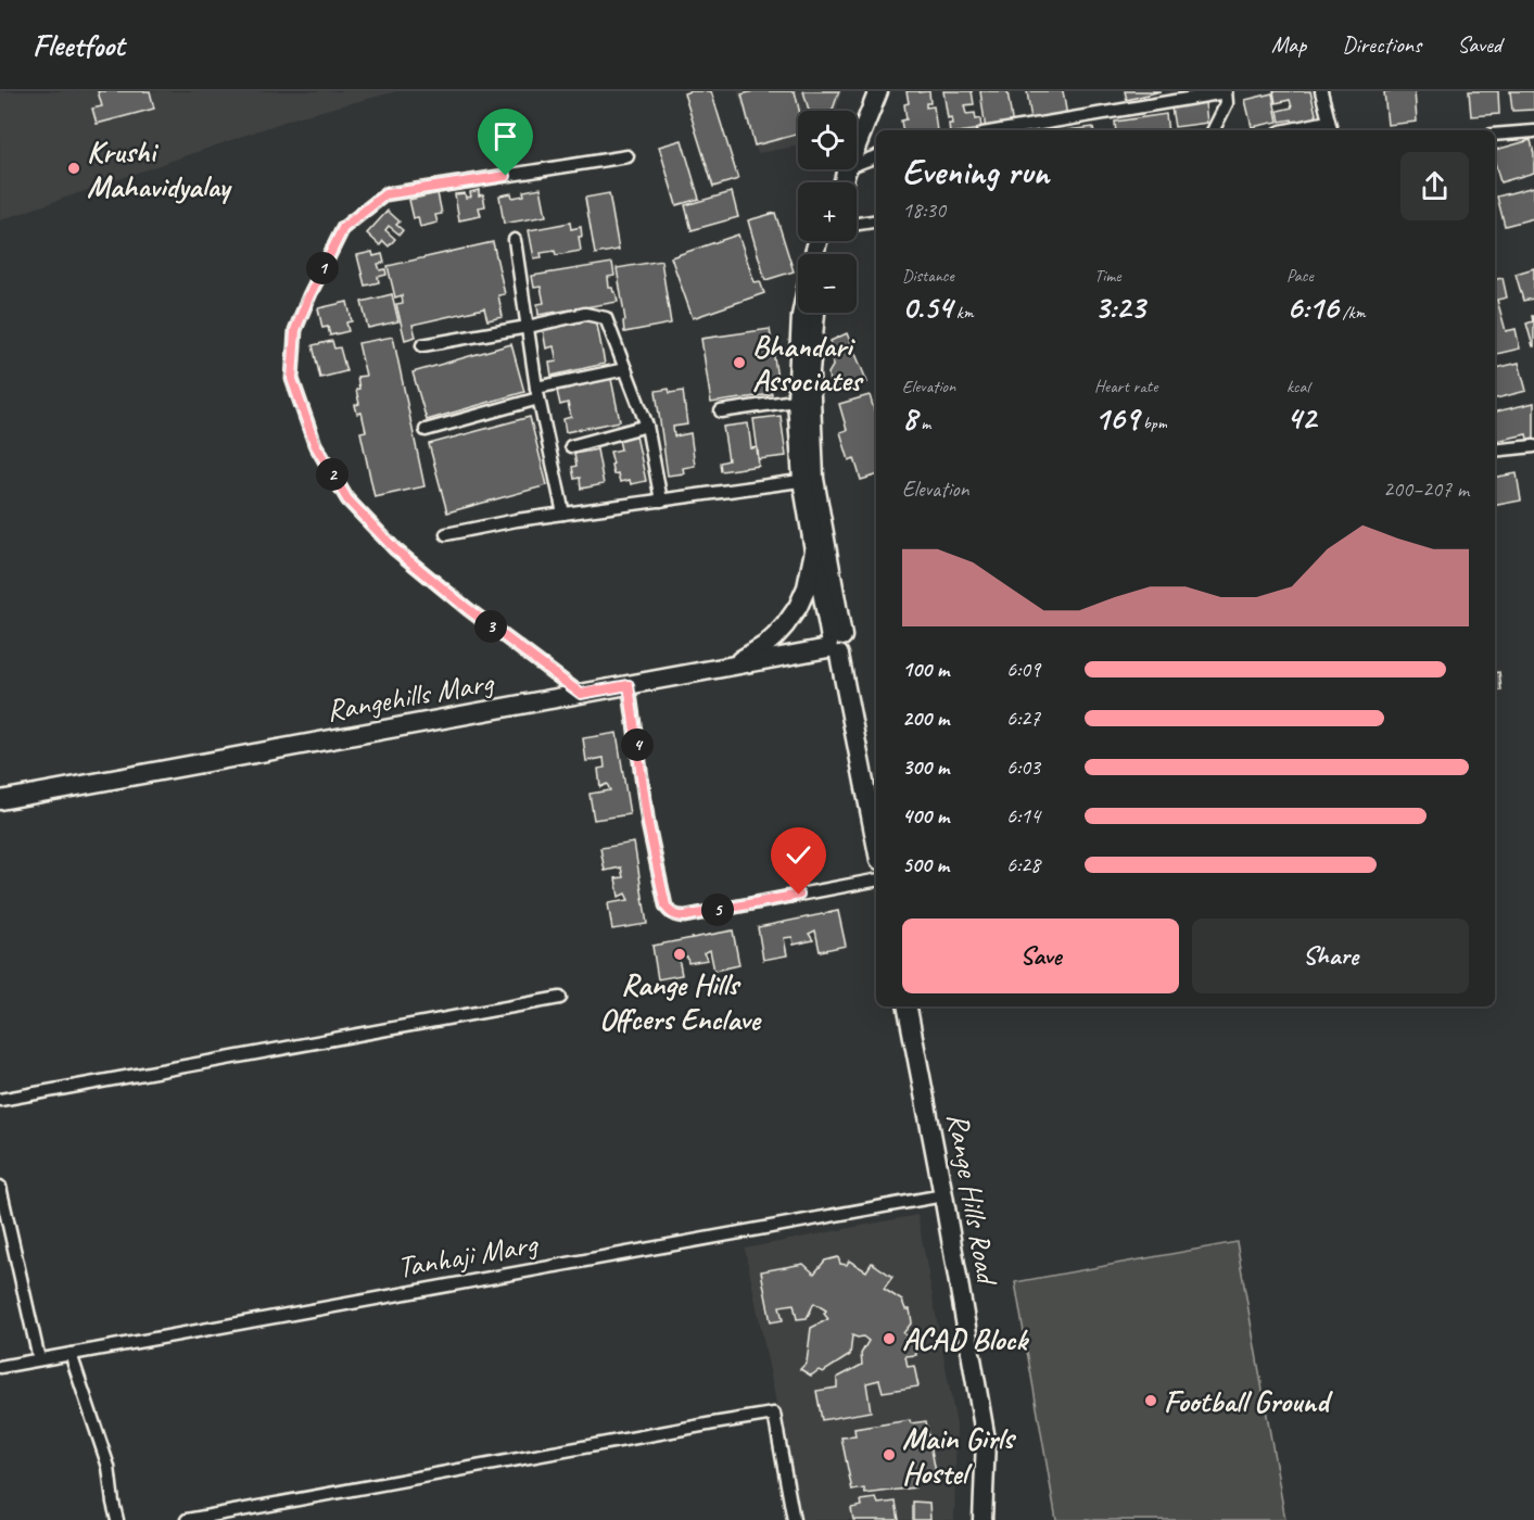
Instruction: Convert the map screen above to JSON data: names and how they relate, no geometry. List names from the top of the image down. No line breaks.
{"streets":{"main road":["Rangehills Marg","Range Hills Road"],"street":["Tanhaji Marg"]},"crossings":[["Range Hills Road","Tanhaji Marg"]],"places":["Krushi Mahavidyalay","Bhandari Associates","Range Hills Offcers Enclave","ACAD Block","Football Ground","Main Girls Hostel"],"page":{"header":"Fleetfoot","nav":["Map","Directions","Saved"],"map_buttons":["+","−"],"heading":["Evening run","18:30"],"stats":[["Distance","0.54 km"],["Time","3:23"],["Pace","6:16 /km"],["Elevation","8 m"],["Heart rate","169 bpm"],["kcal","42"]],"pins":["1","2","3","4","5"],"chart":["Elevation","200–207 m"],"list":[{"name":"100 m","note":"6:09"},{"name":"200 m","note":"6:27"},{"name":"300 m","note":"6:03"},{"name":"400 m","note":"6:14"},{"name":"500 m","note":"6:28"}],"buttons":["Save","Share"]}}
